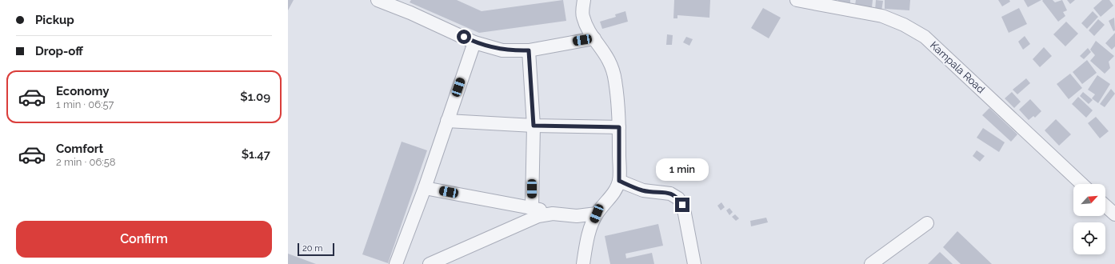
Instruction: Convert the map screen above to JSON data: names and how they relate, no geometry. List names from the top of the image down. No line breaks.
{"streets":{"street":["Kampala Road"]},"scale_bar":"20 m","north":"top right","page":{"banner":["Pickup","Drop-off"],"list":[{"name":"Economy","note":"1 min · 06:57","value":"$1.09"},{"name":"Comfort","note":"2 min · 06:58","value":"$1.47"}],"bubble":"1 min","buttons":"Confirm","scale":"20 m"}}
